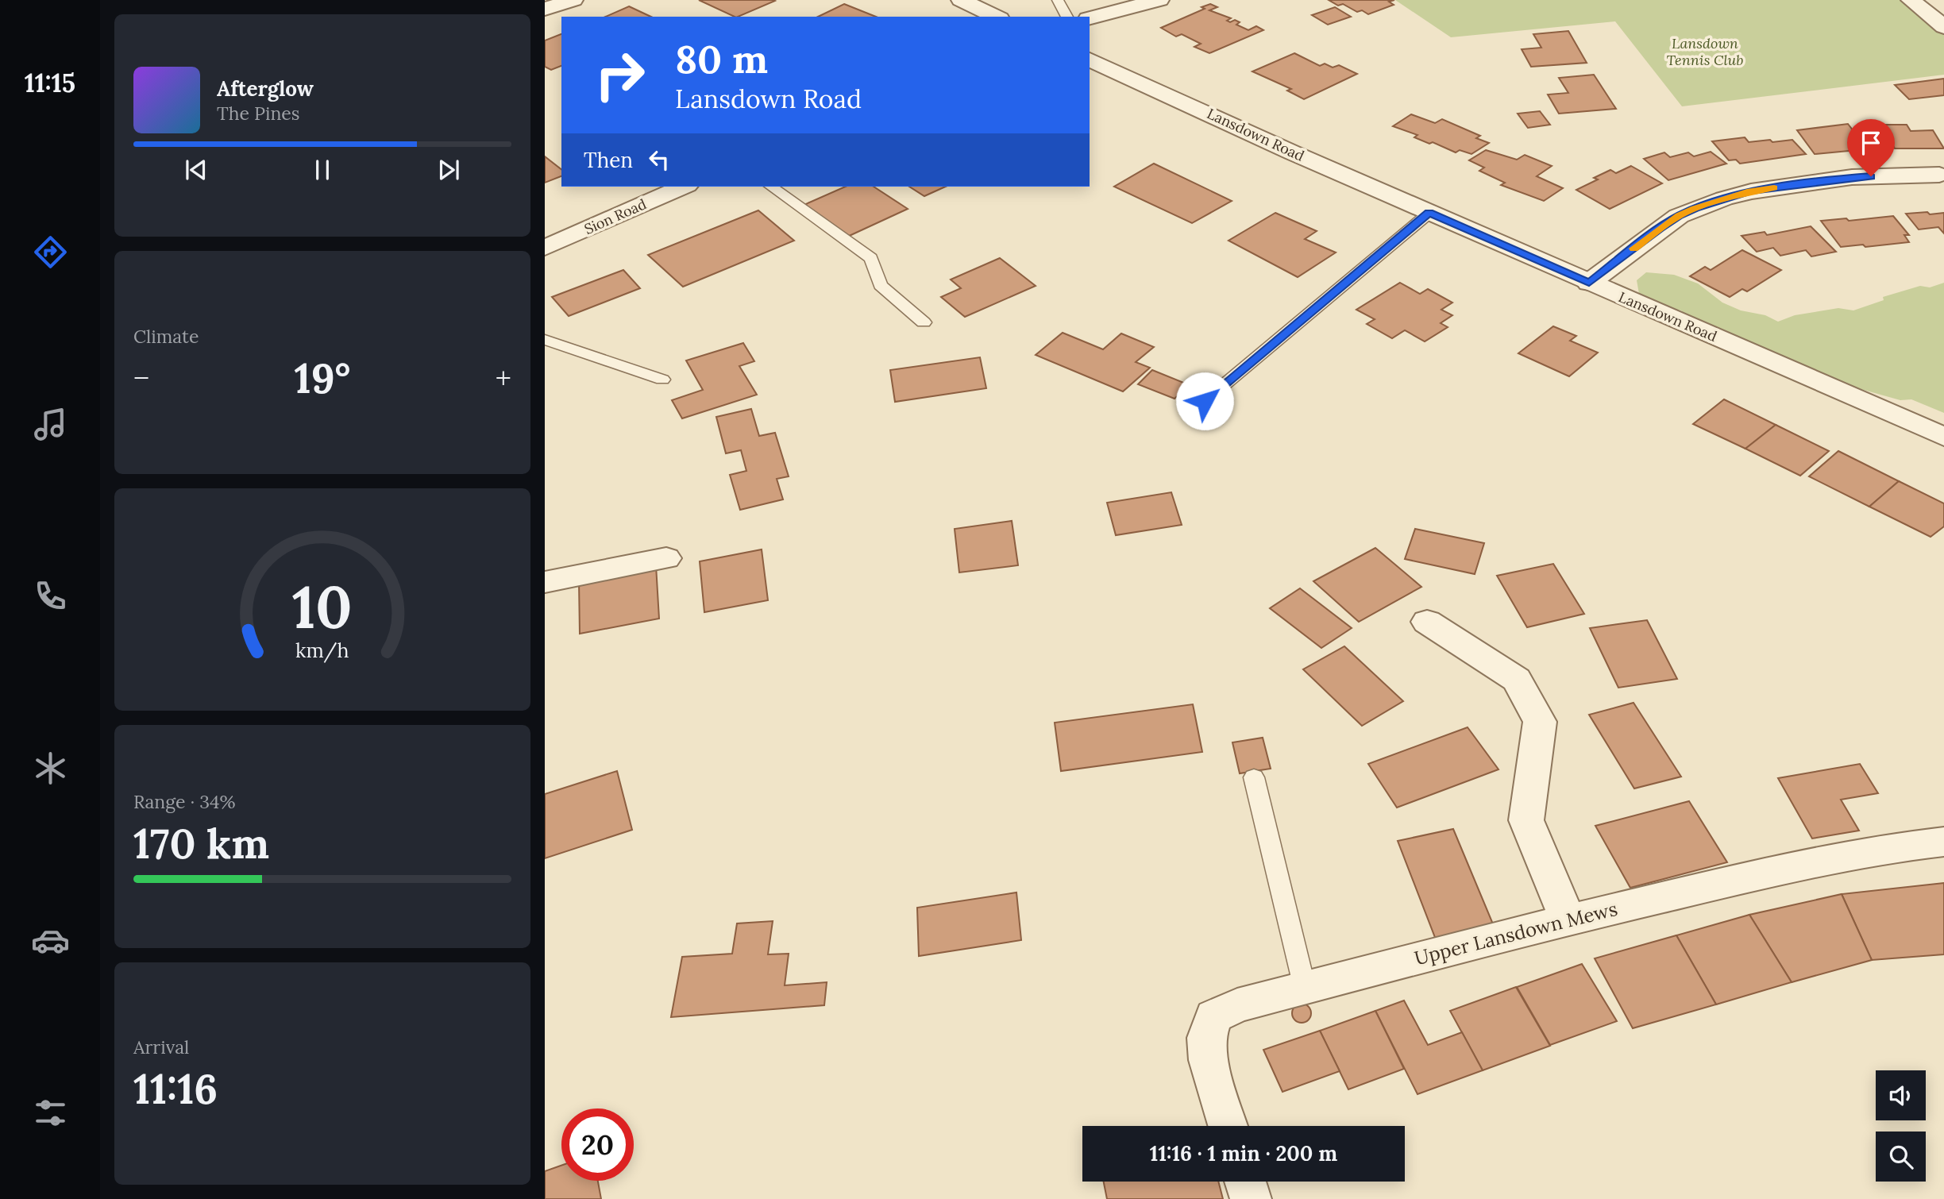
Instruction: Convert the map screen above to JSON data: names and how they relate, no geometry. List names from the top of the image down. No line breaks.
{"streets":{"street":["Lansdown Road","Sion Road","Upper Lansdown Mews"]},"parks":["Lansdown Tennis Club"],"page":{"tabs":"11:15","turn":["80 m","Lansdown Road"],"song":["Afterglow","The Pines"],"then":"Then","tile":["Climate",["Range · 34%","170 km"],["Arrival","11:16"]],"heat":["−","19°","+"],"limit":"20","trip":"11:16 · 1 min · 200 m","gauge":["10","km/h"]}}
